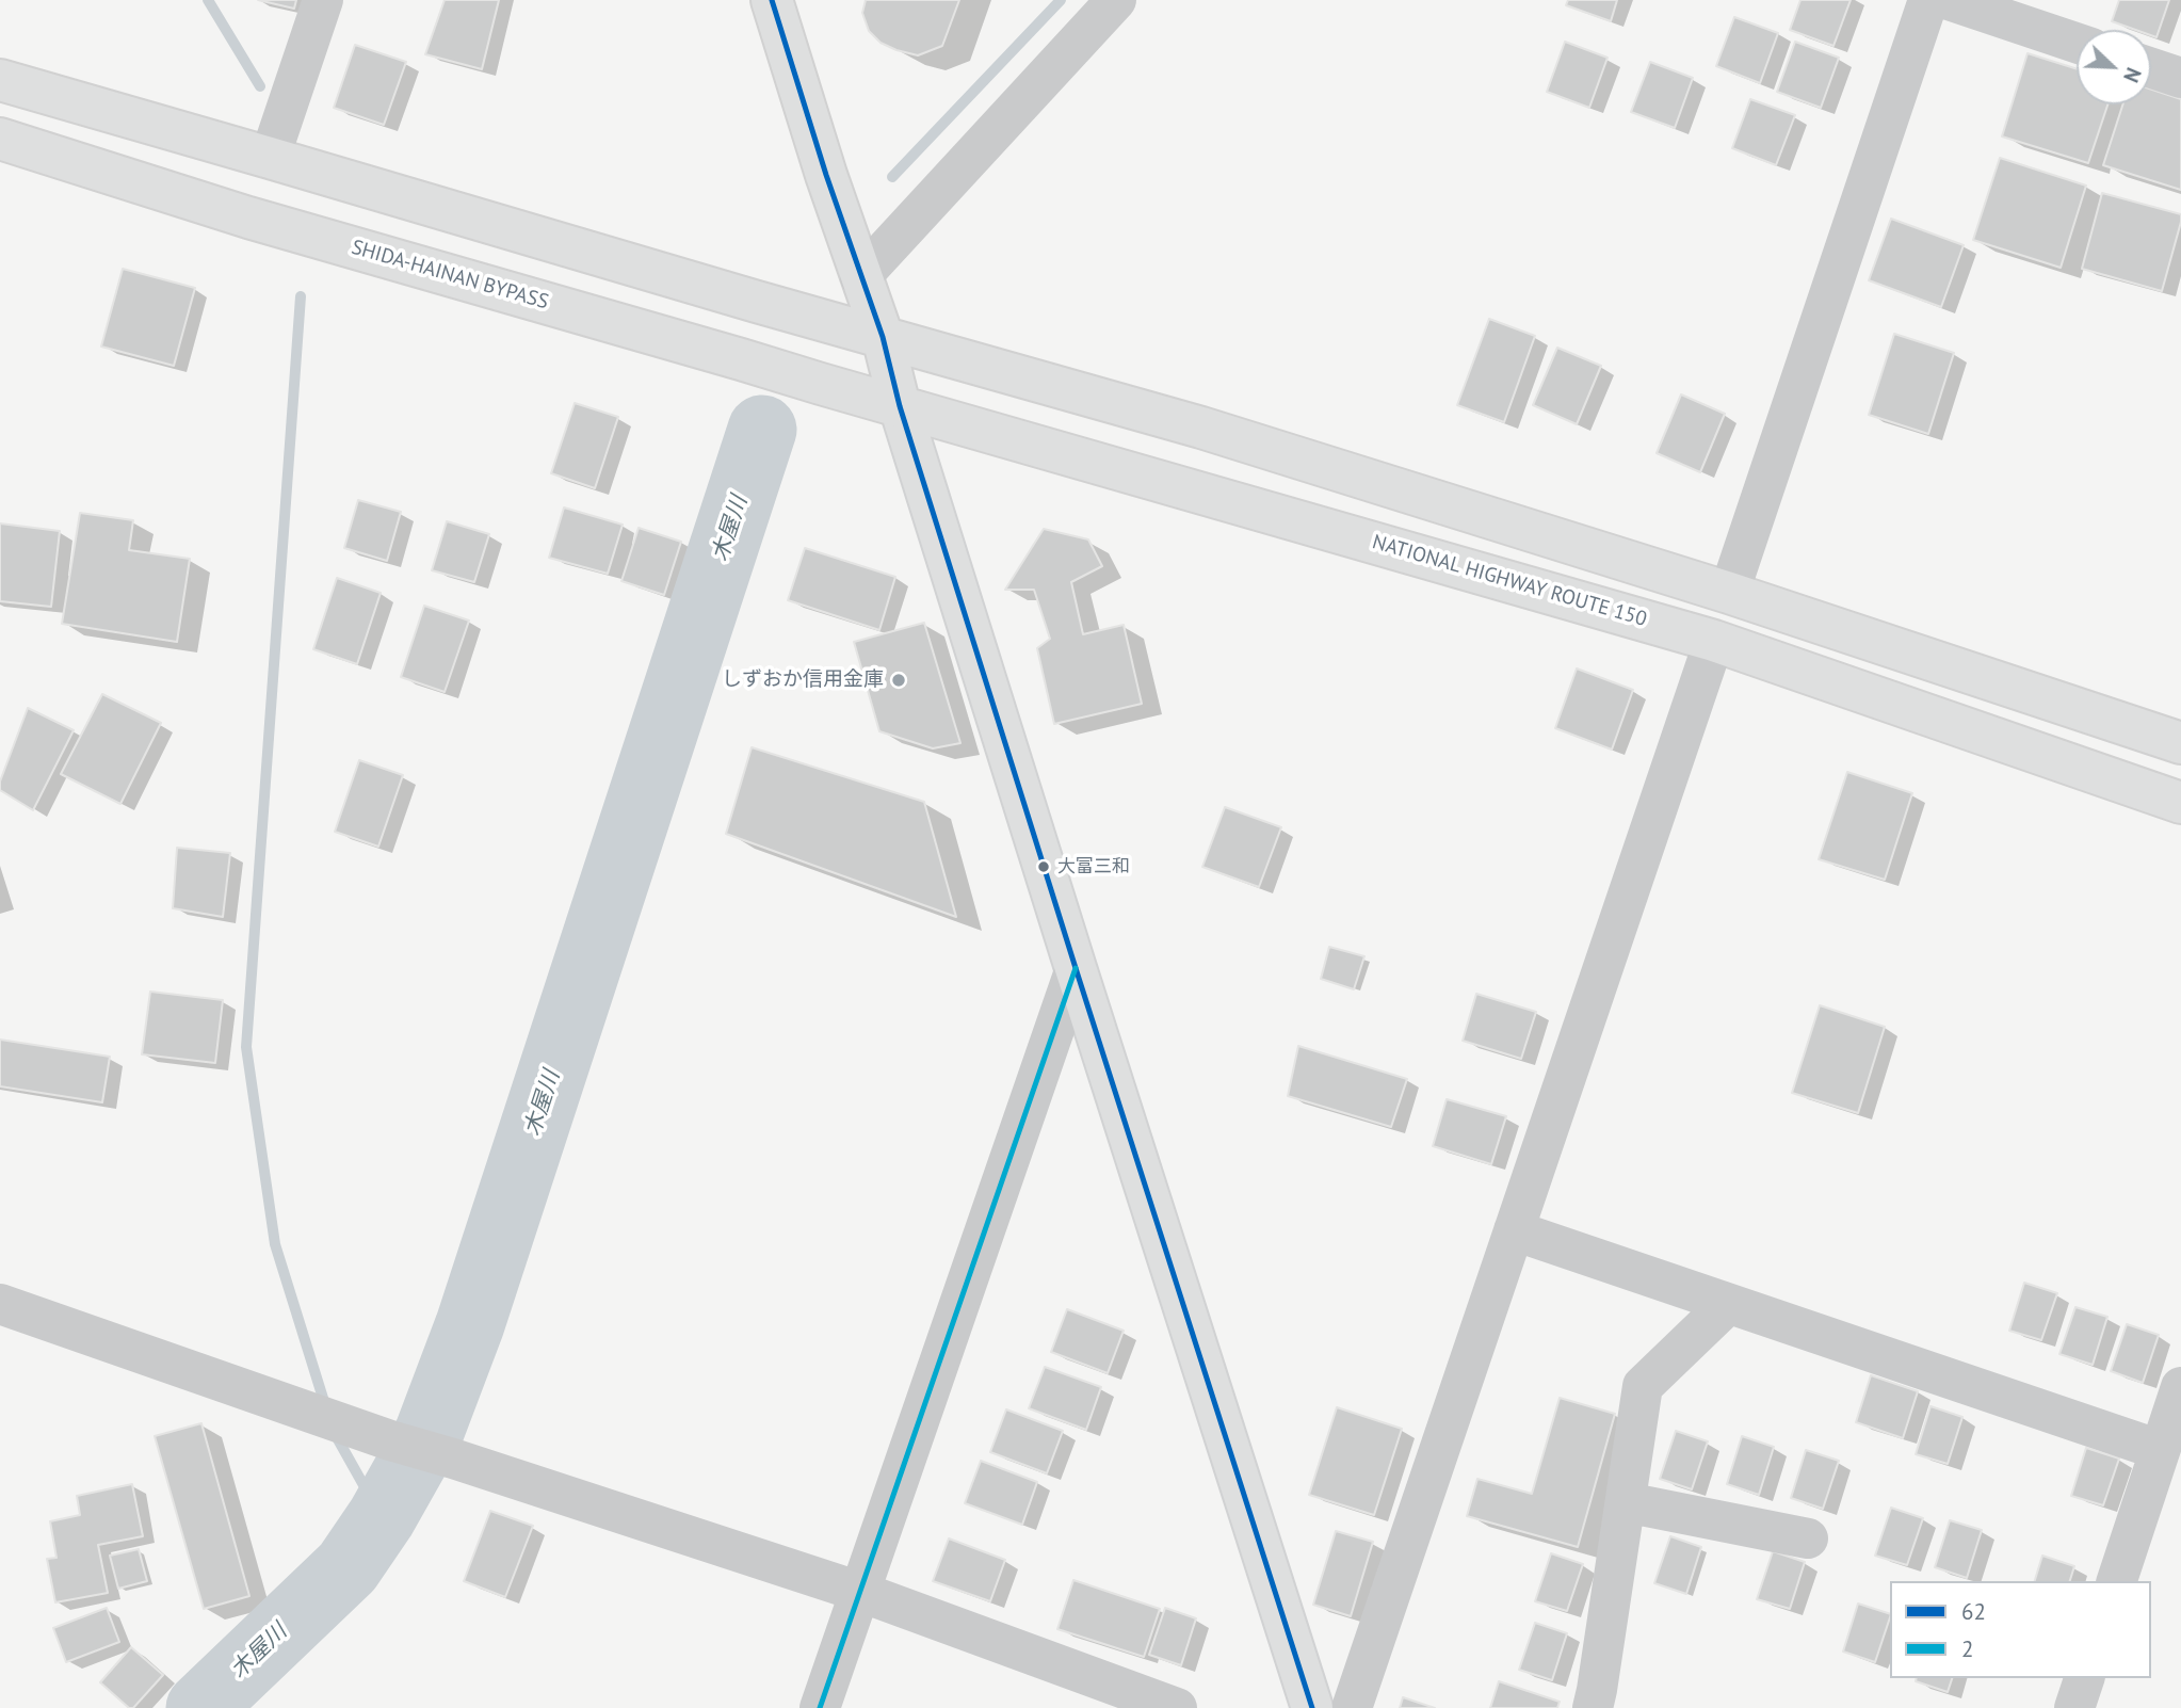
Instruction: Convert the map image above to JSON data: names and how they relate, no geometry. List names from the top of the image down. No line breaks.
{"streets":{"main road":["SHIDA-HAINAN BYPASS","NATIONAL HIGHWAY ROUTE 150"]},"crossings":[["SHIDA-HAINAN BYPASS","NATIONAL HIGHWAY ROUTE 150"]],"water":["木屋川"],"places":["しずおか信用金庫","大富三和"],"lines":["transit line 62","transit line 2"],"legend":["62","2"],"north":"bottom right"}
